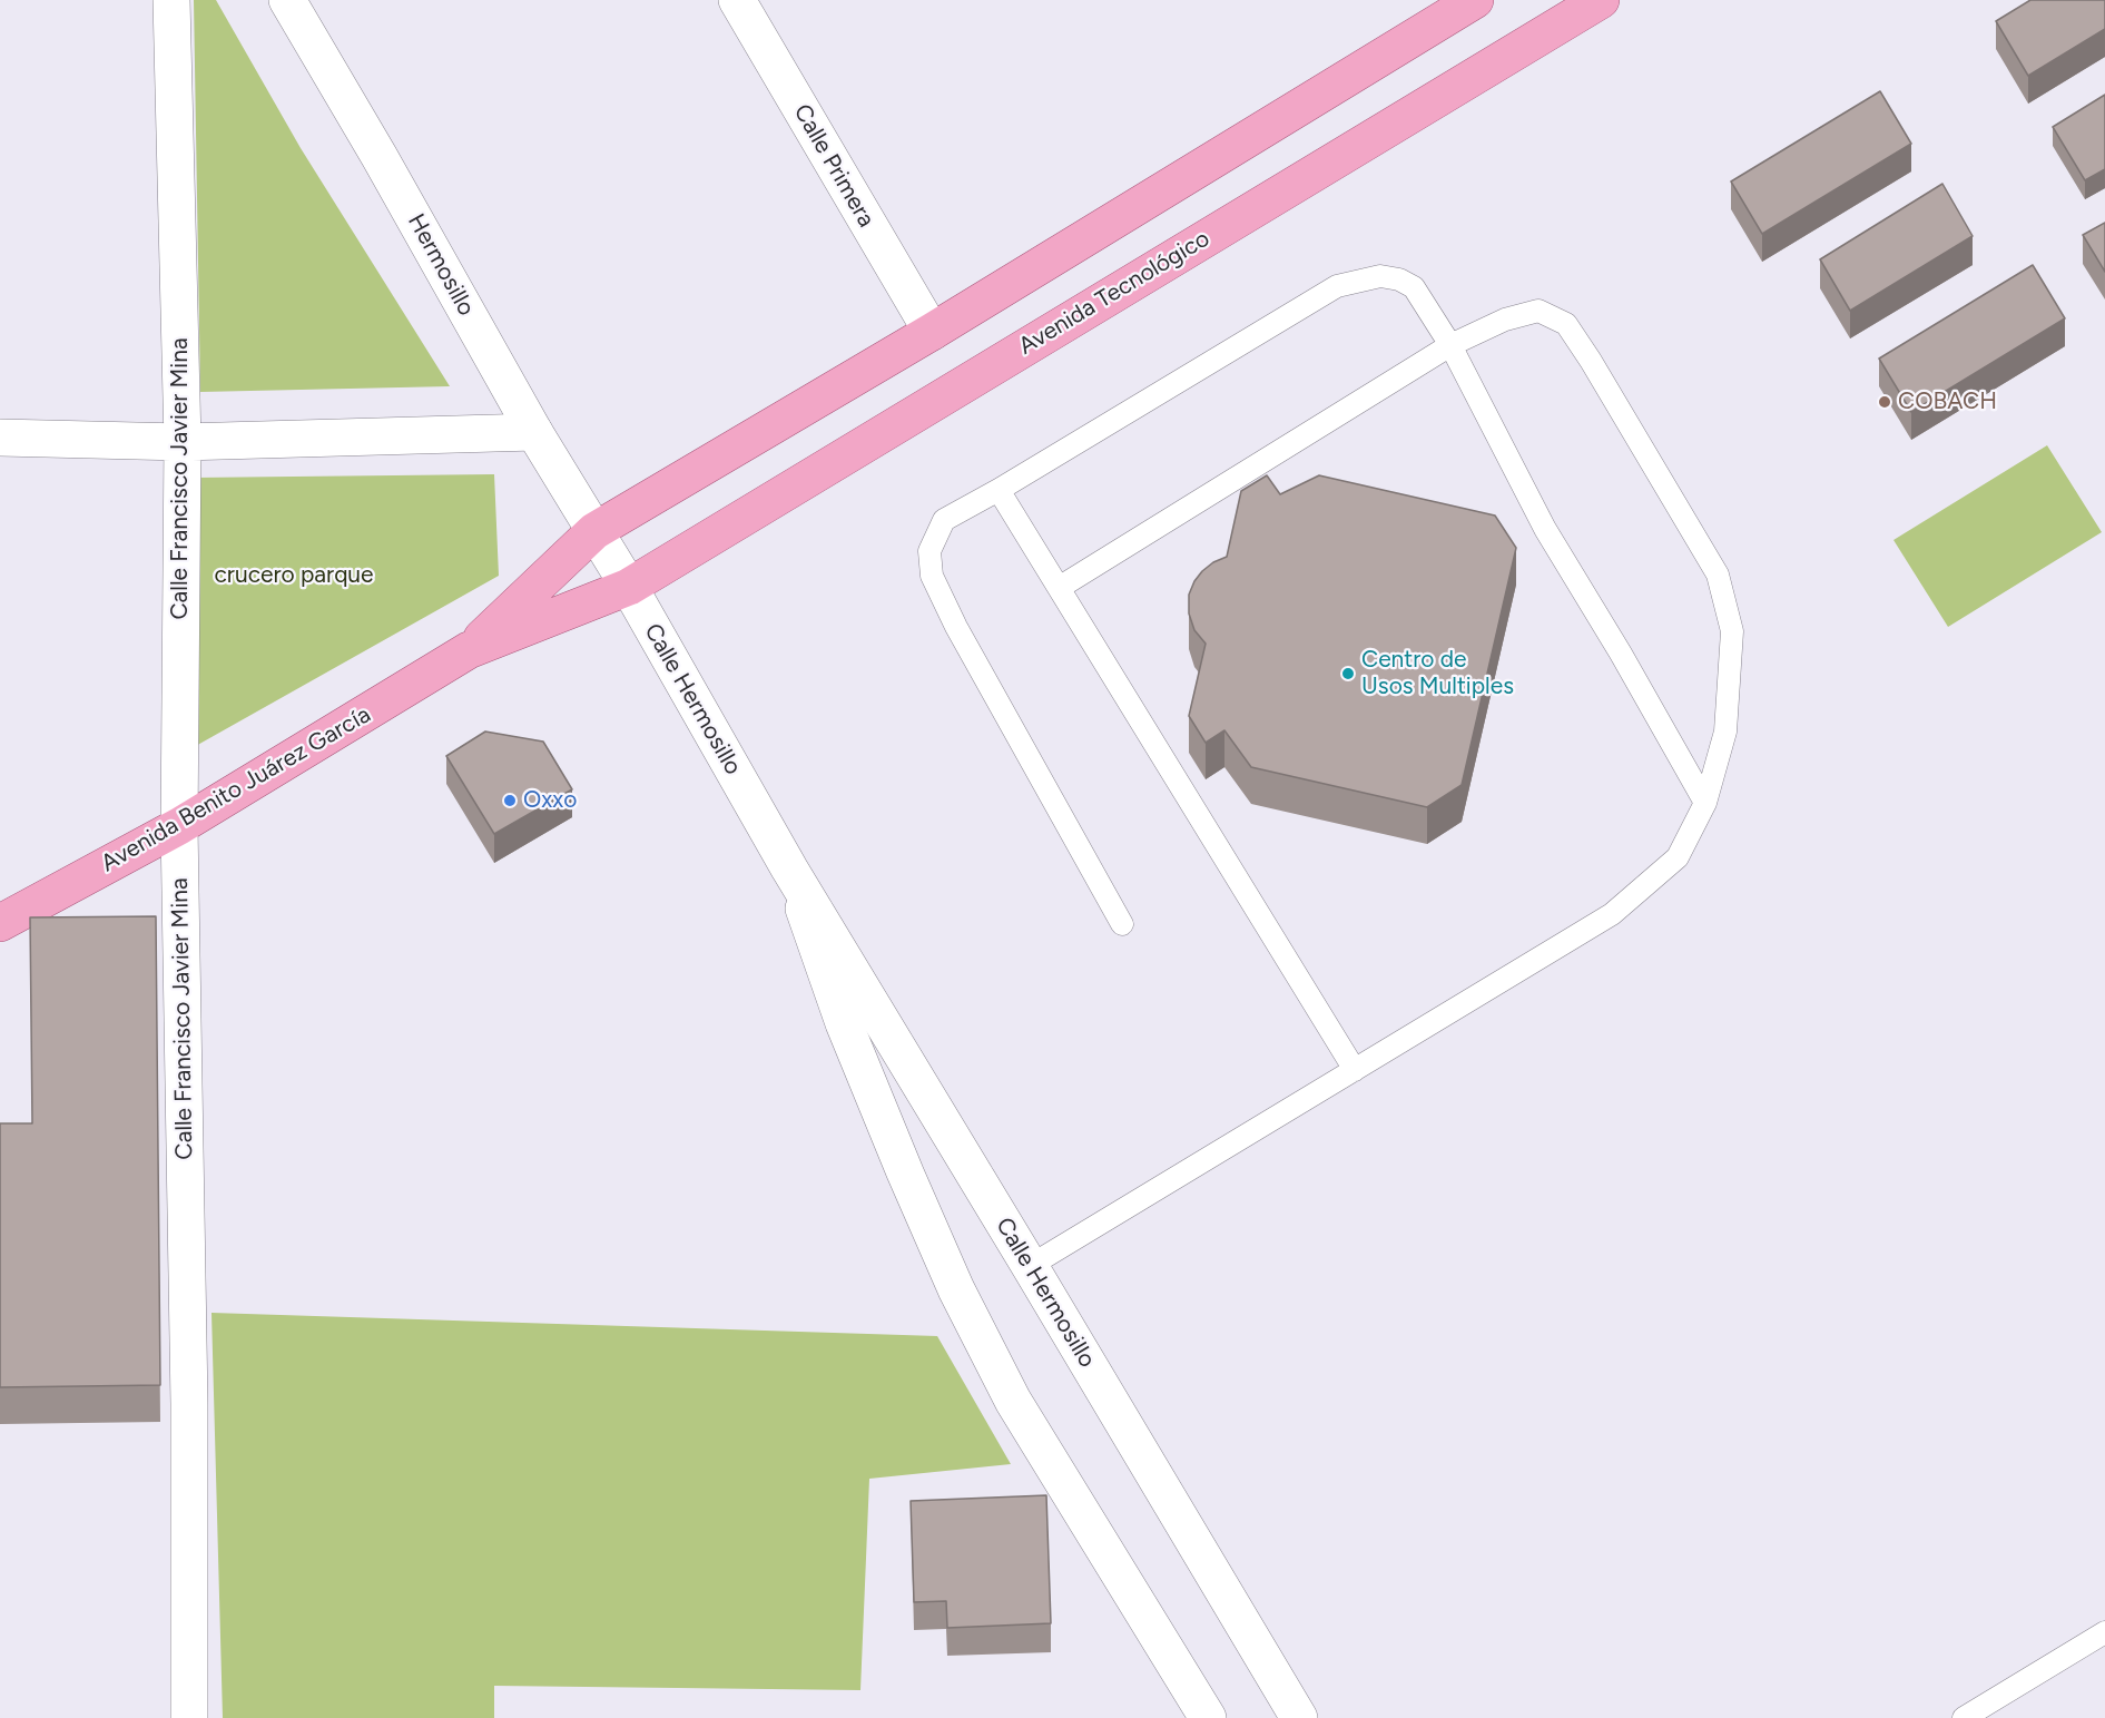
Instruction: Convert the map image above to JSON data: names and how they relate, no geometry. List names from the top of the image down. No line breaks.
{"streets":{"main road":["Avenida Tecnológico","Avenida Benito Juárez García"],"street":["Calle Primera","Hermosillo","Calle Francisco Javier Mina","Calle Hermosillo"]},"crossings":[["Hermosillo","Calle Hermosillo"],["Hermosillo","Avenida Benito Juárez García"],["Avenida Tecnológico","Calle Hermosillo"],["Avenida Tecnológico","Avenida Benito Juárez García"],["Calle Francisco Javier Mina","Avenida Benito Juárez García"],["Calle Hermosillo","Avenida Benito Juárez García"]],"parks":["crucero parque"],"places":["COBACH","Centro de Usos Multiples","Oxxo"]}
